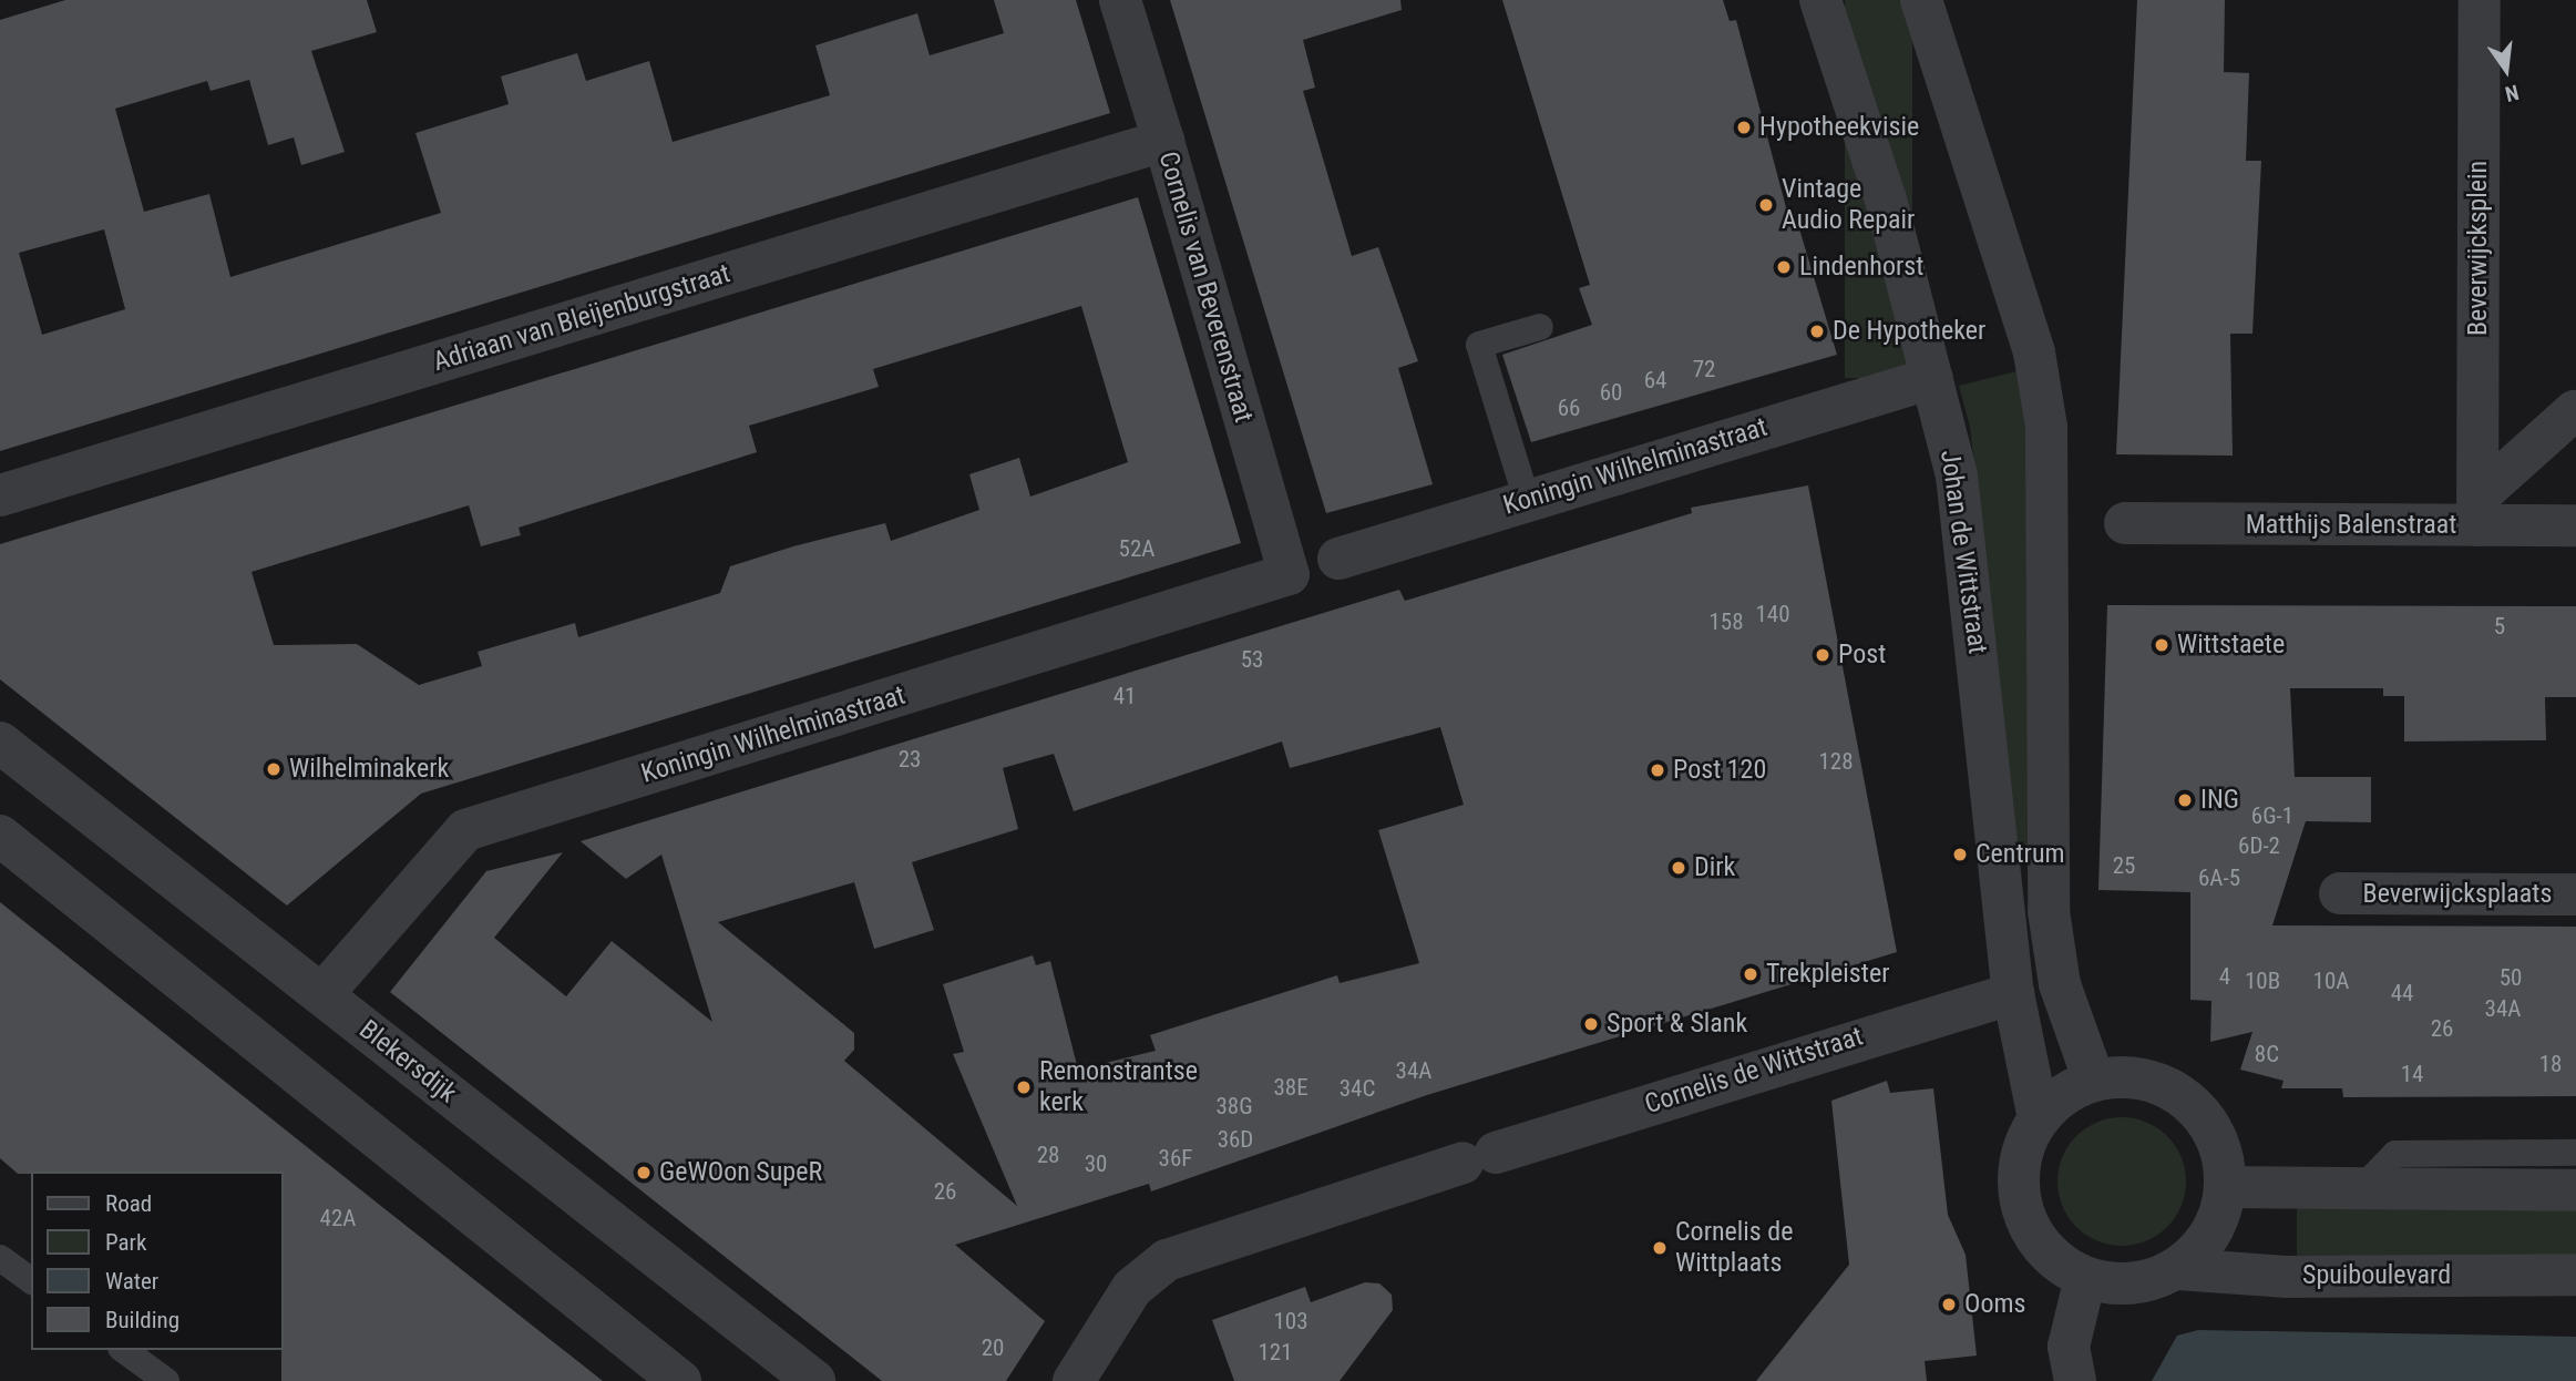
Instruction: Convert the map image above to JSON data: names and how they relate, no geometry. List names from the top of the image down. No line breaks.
{"streets":{"street":["Beverwijcksplein","Cornelis van Beverenstraat","Adriaan van Bleijenburgstraat","Koningin Wilhelminastraat","Matthijs Balenstraat","Johan de Wittstraat","Beverwijcksplaats","Blekersdijk","Cornelis de Wittstraat","Spuiboulevard"]},"crossings":[["Beverwijcksplein","Matthijs Balenstraat"],["Cornelis van Beverenstraat","Adriaan van Bleijenburgstraat"],["Cornelis van Beverenstraat","Koningin Wilhelminastraat"],["Koningin Wilhelminastraat","Johan de Wittstraat"],["Koningin Wilhelminastraat","Blekersdijk"],["Johan de Wittstraat","Cornelis de Wittstraat"],["Johan de Wittstraat","Spuiboulevard"]],"places":["Hypotheekvisie","Vintage Audio Repair","Lindenhorst","De Hypotheker","Wittstaete","Post","Wilhelminakerk","Post 120","ING","Centrum","Dirk","Trekpleister","Sport & Slank","Remonstrantse kerk","GeWOon SupeR","Cornelis de Wittplaats","Ooms"],"house_numbers":["72","64","60","66","52A","140","158","5","53","41","23","128","6G-1","6D-2","25","6A-5","4","50","10B","10A","44","34A","26","8C","18","34A","14","38E","34C","38G","36D","28","36F","30","26","42A","103","20","121"],"legend":["Road","Park","Water","Building"],"north":"bottom"}
